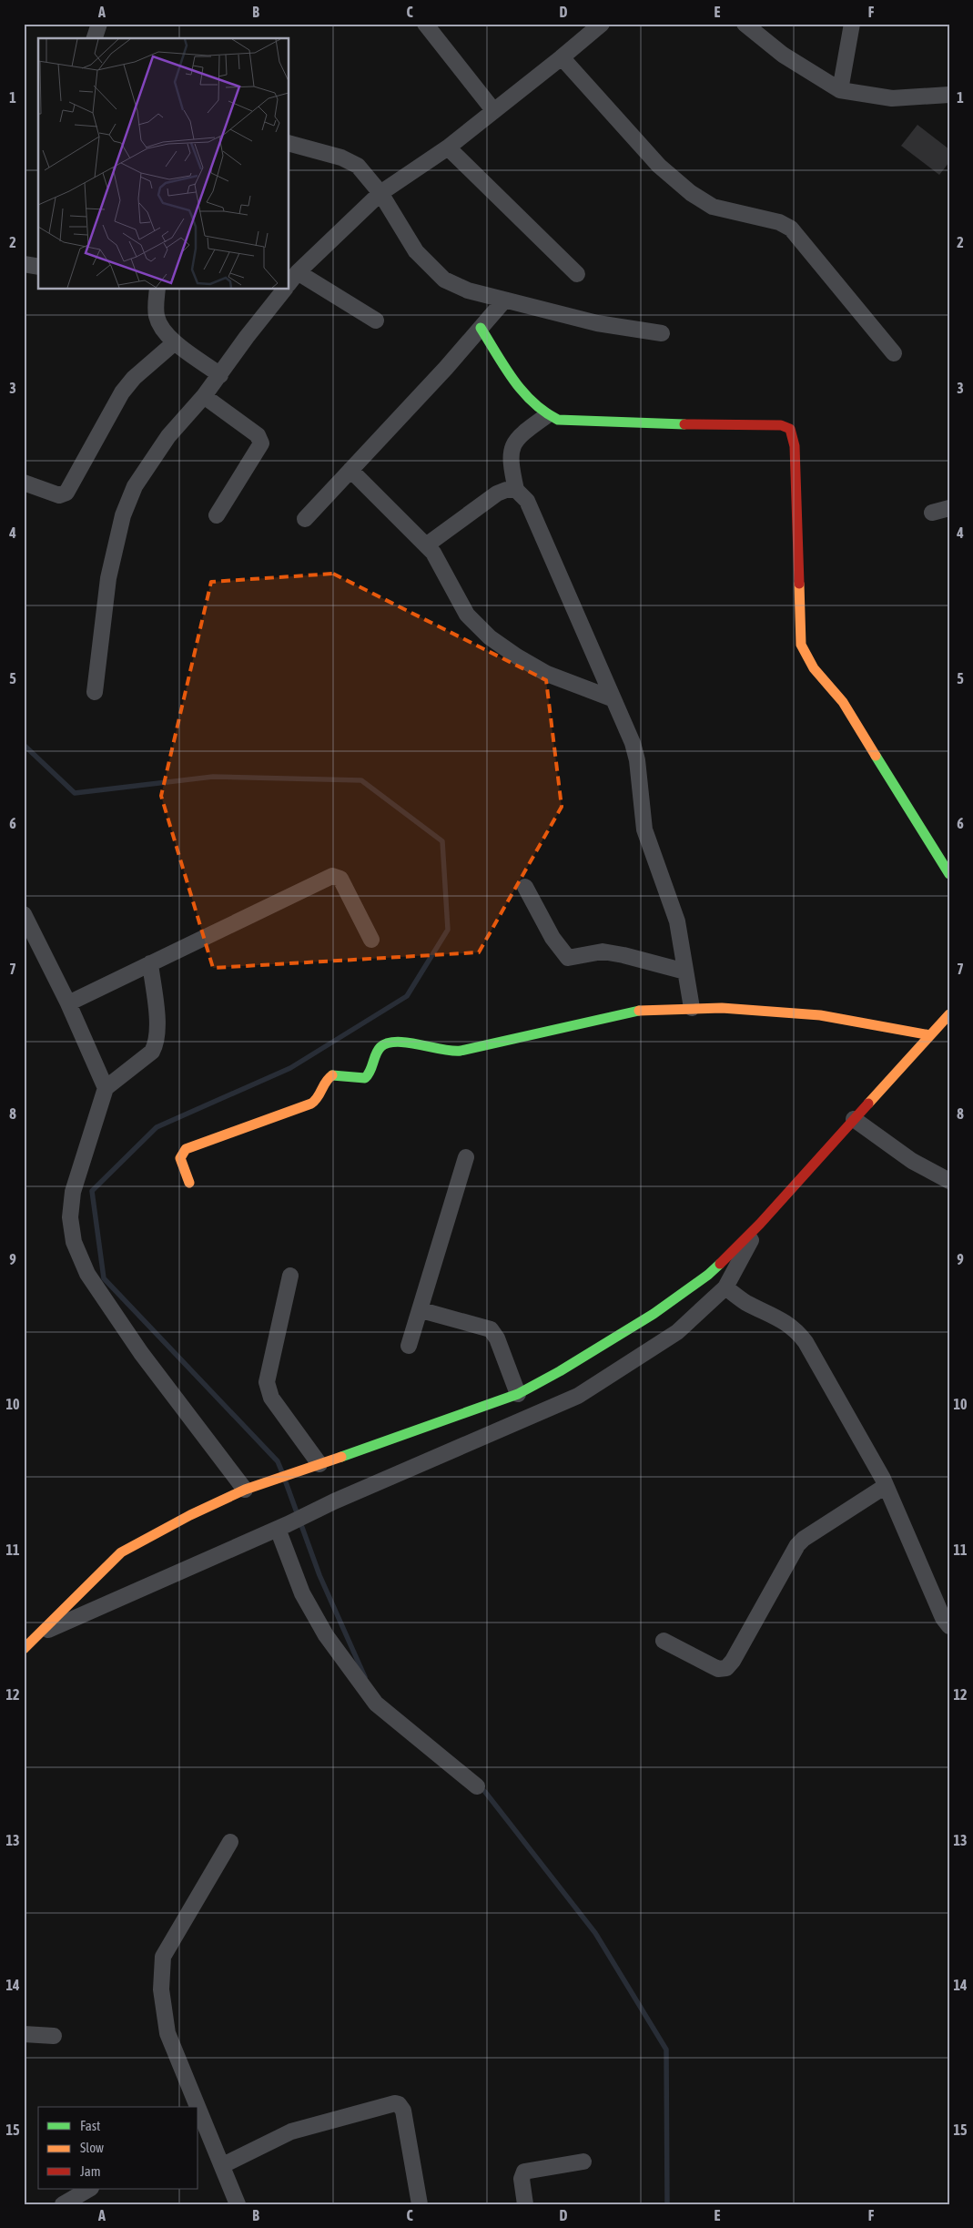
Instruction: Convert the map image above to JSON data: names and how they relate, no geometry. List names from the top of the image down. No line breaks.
{"legend":["Fast","Slow","Jam"],"grid":{"columns":["A","B","C","D","E","F"],"rows":["1","2","3","4","5","6","7","8","9","10","11","12","13","14","15"]}}
